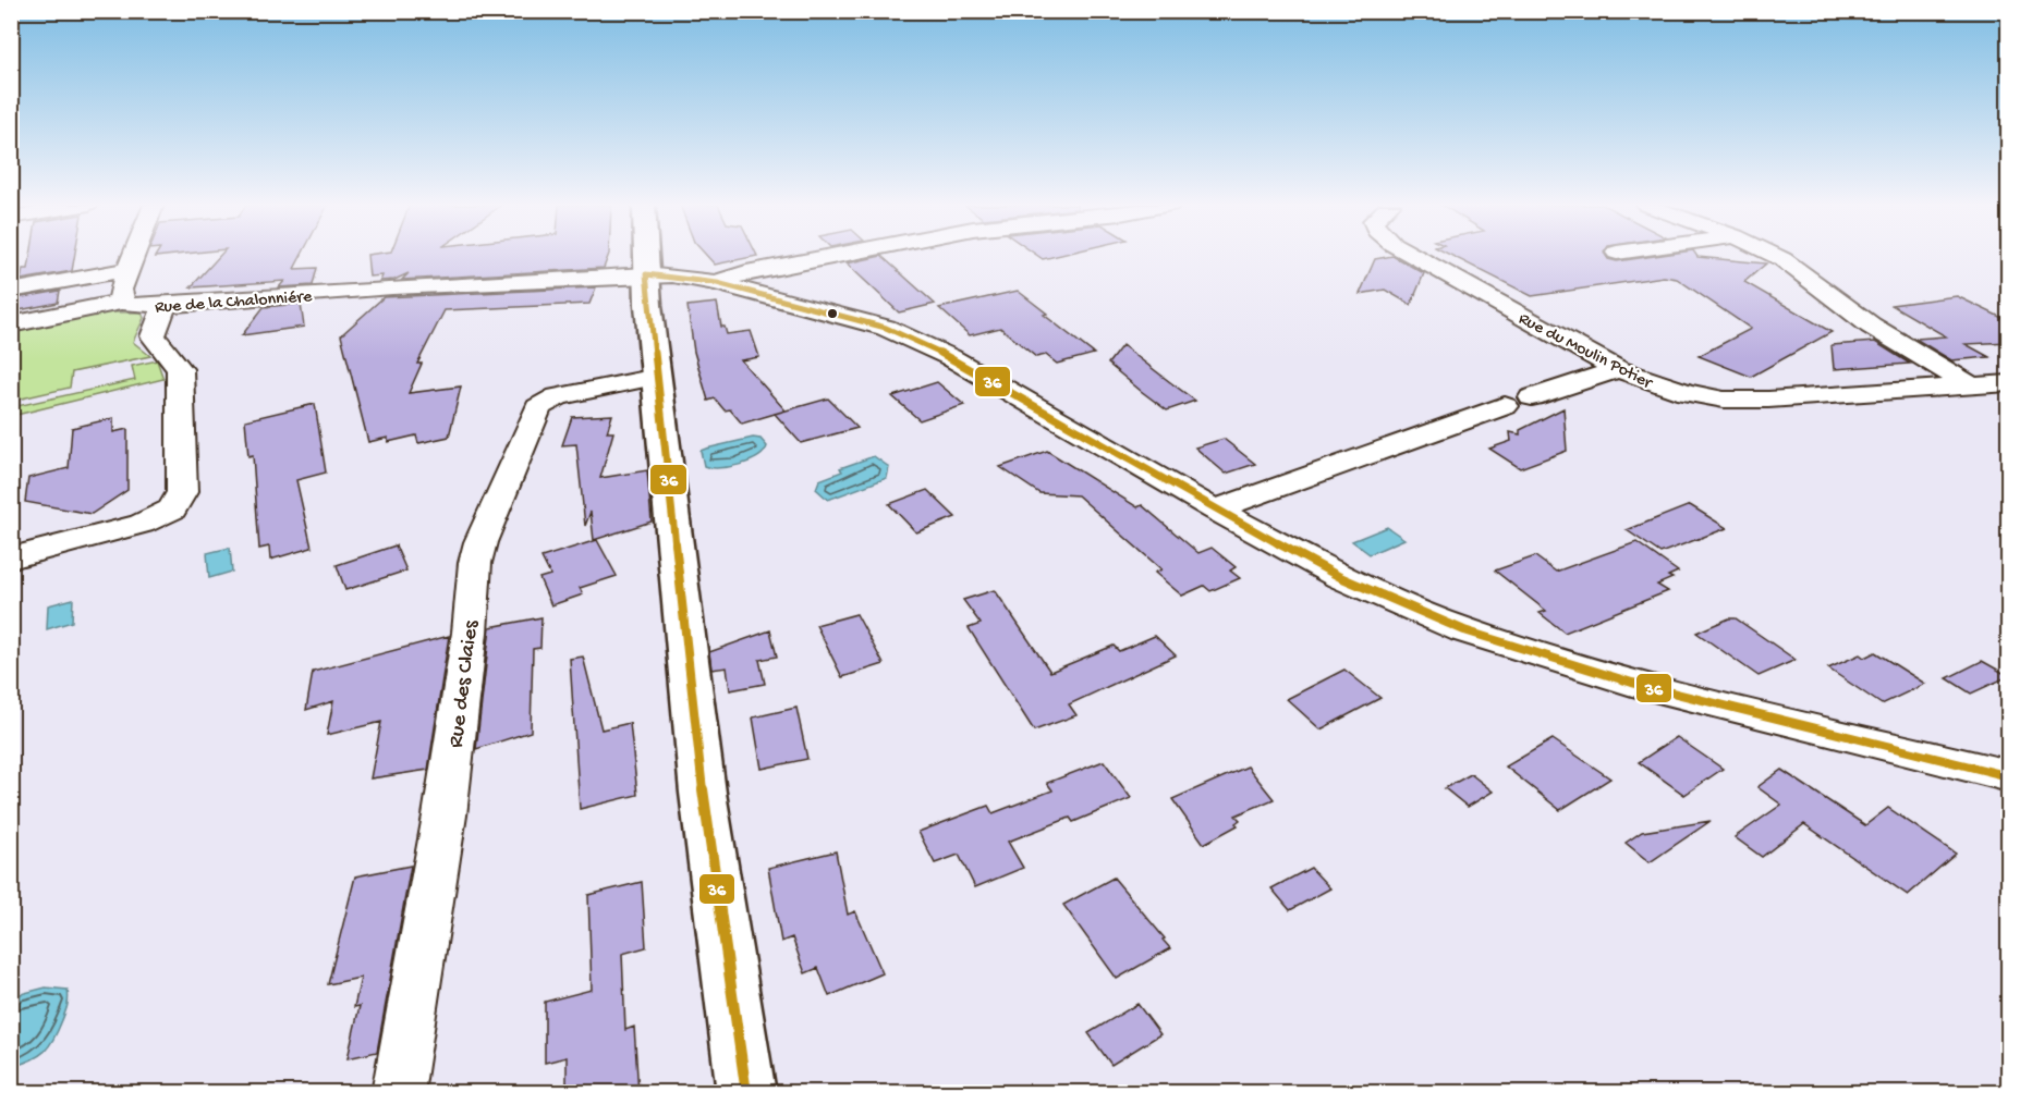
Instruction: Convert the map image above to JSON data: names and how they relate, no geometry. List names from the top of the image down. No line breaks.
{"streets":{"street":["Rue de la Chalonniére","Rue du Moulin Potier","Rue des Claies"]},"lines":["transit line 36"]}
